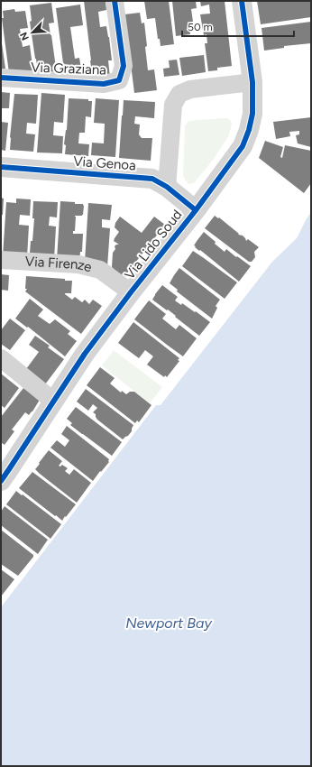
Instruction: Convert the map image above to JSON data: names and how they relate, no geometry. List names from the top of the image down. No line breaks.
{"streets":{"street":["Via Graziana","Via Genoa","Via Lido Soud","Via Firenze"]},"crossings":[["Via Genoa","Via Lido Soud"],["Via Lido Soud","Via Firenze"]],"water":["Newport Bay"],"scale_bar":"50 m","north":"bottom left"}
